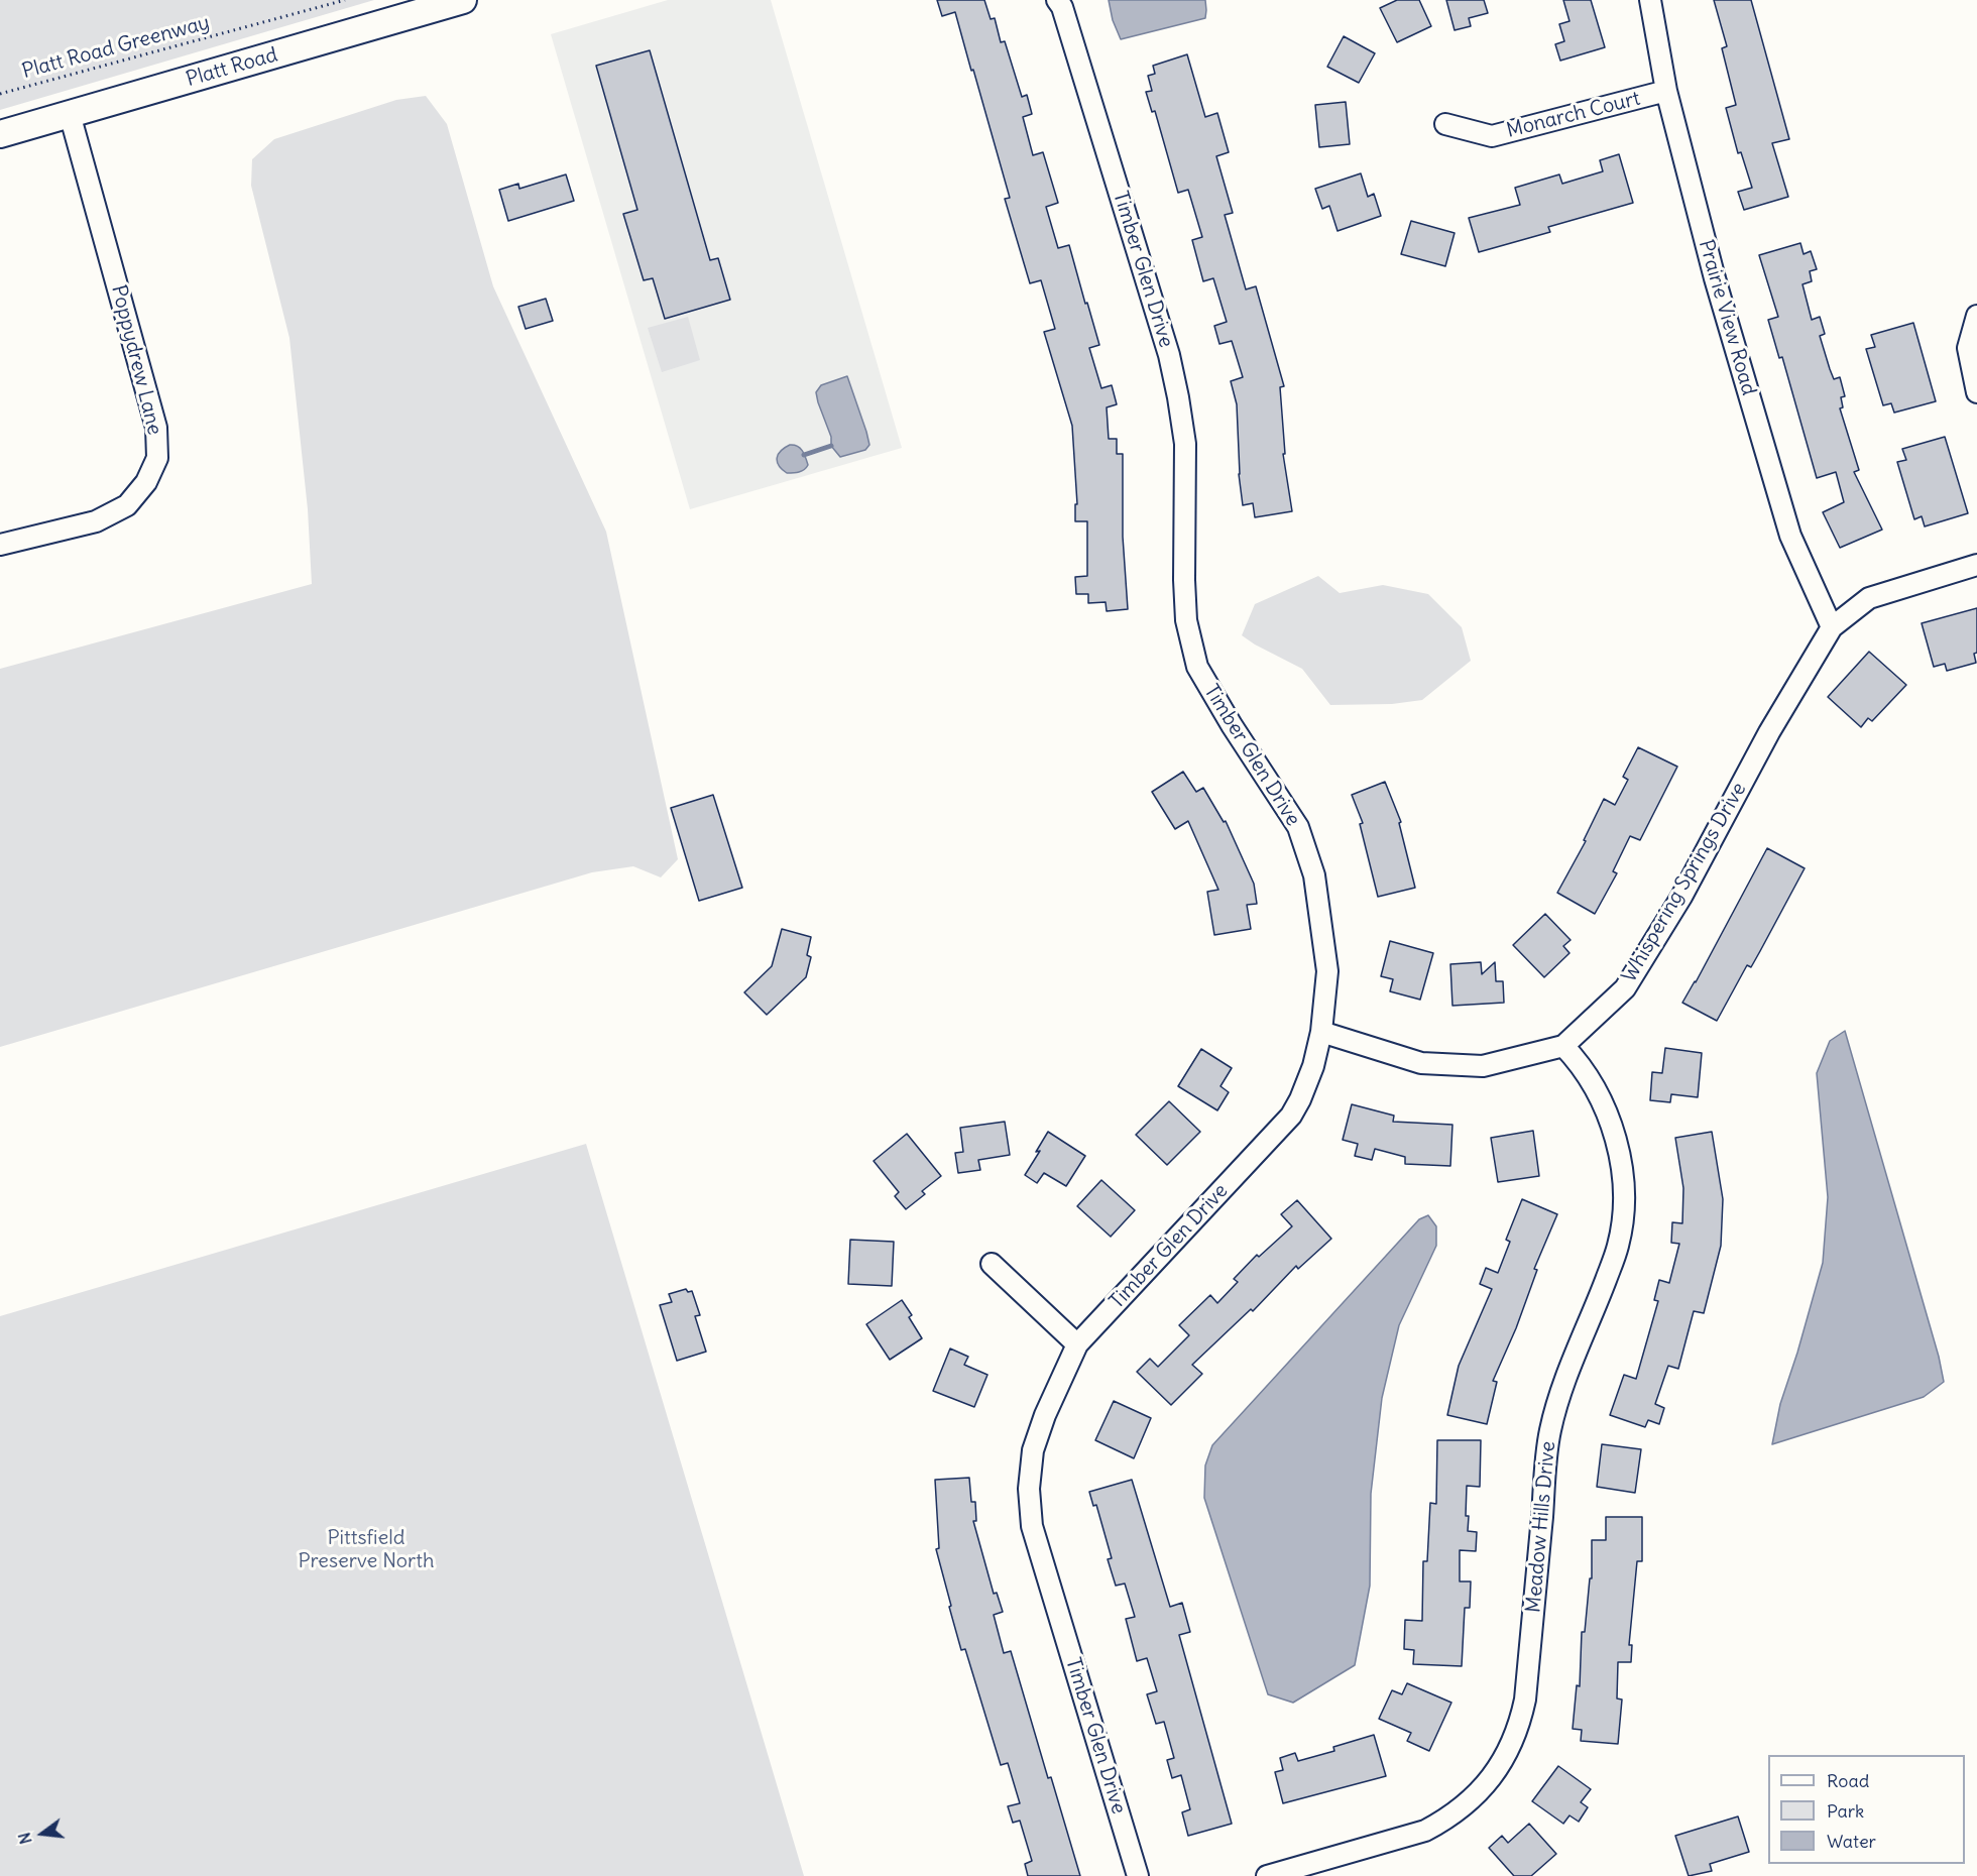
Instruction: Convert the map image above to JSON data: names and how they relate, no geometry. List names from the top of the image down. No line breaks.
{"streets":{"main road":["Platt Road"],"street":["Monarch Court","Timber Glen Drive","Prairie View Road","Poppydrew Lane","Whispering Springs Drive","Meadow Hills Drive"],"path":["Platt Road Greenway"]},"crossings":[["Platt Road","Poppydrew Lane"],["Monarch Court","Prairie View Road"],["Prairie View Road","Whispering Springs Drive"],["Whispering Springs Drive","Meadow Hills Drive"]],"parks":["Pittsfield Preserve North"],"legend":["Road","Park","Water"],"north":"left"}
